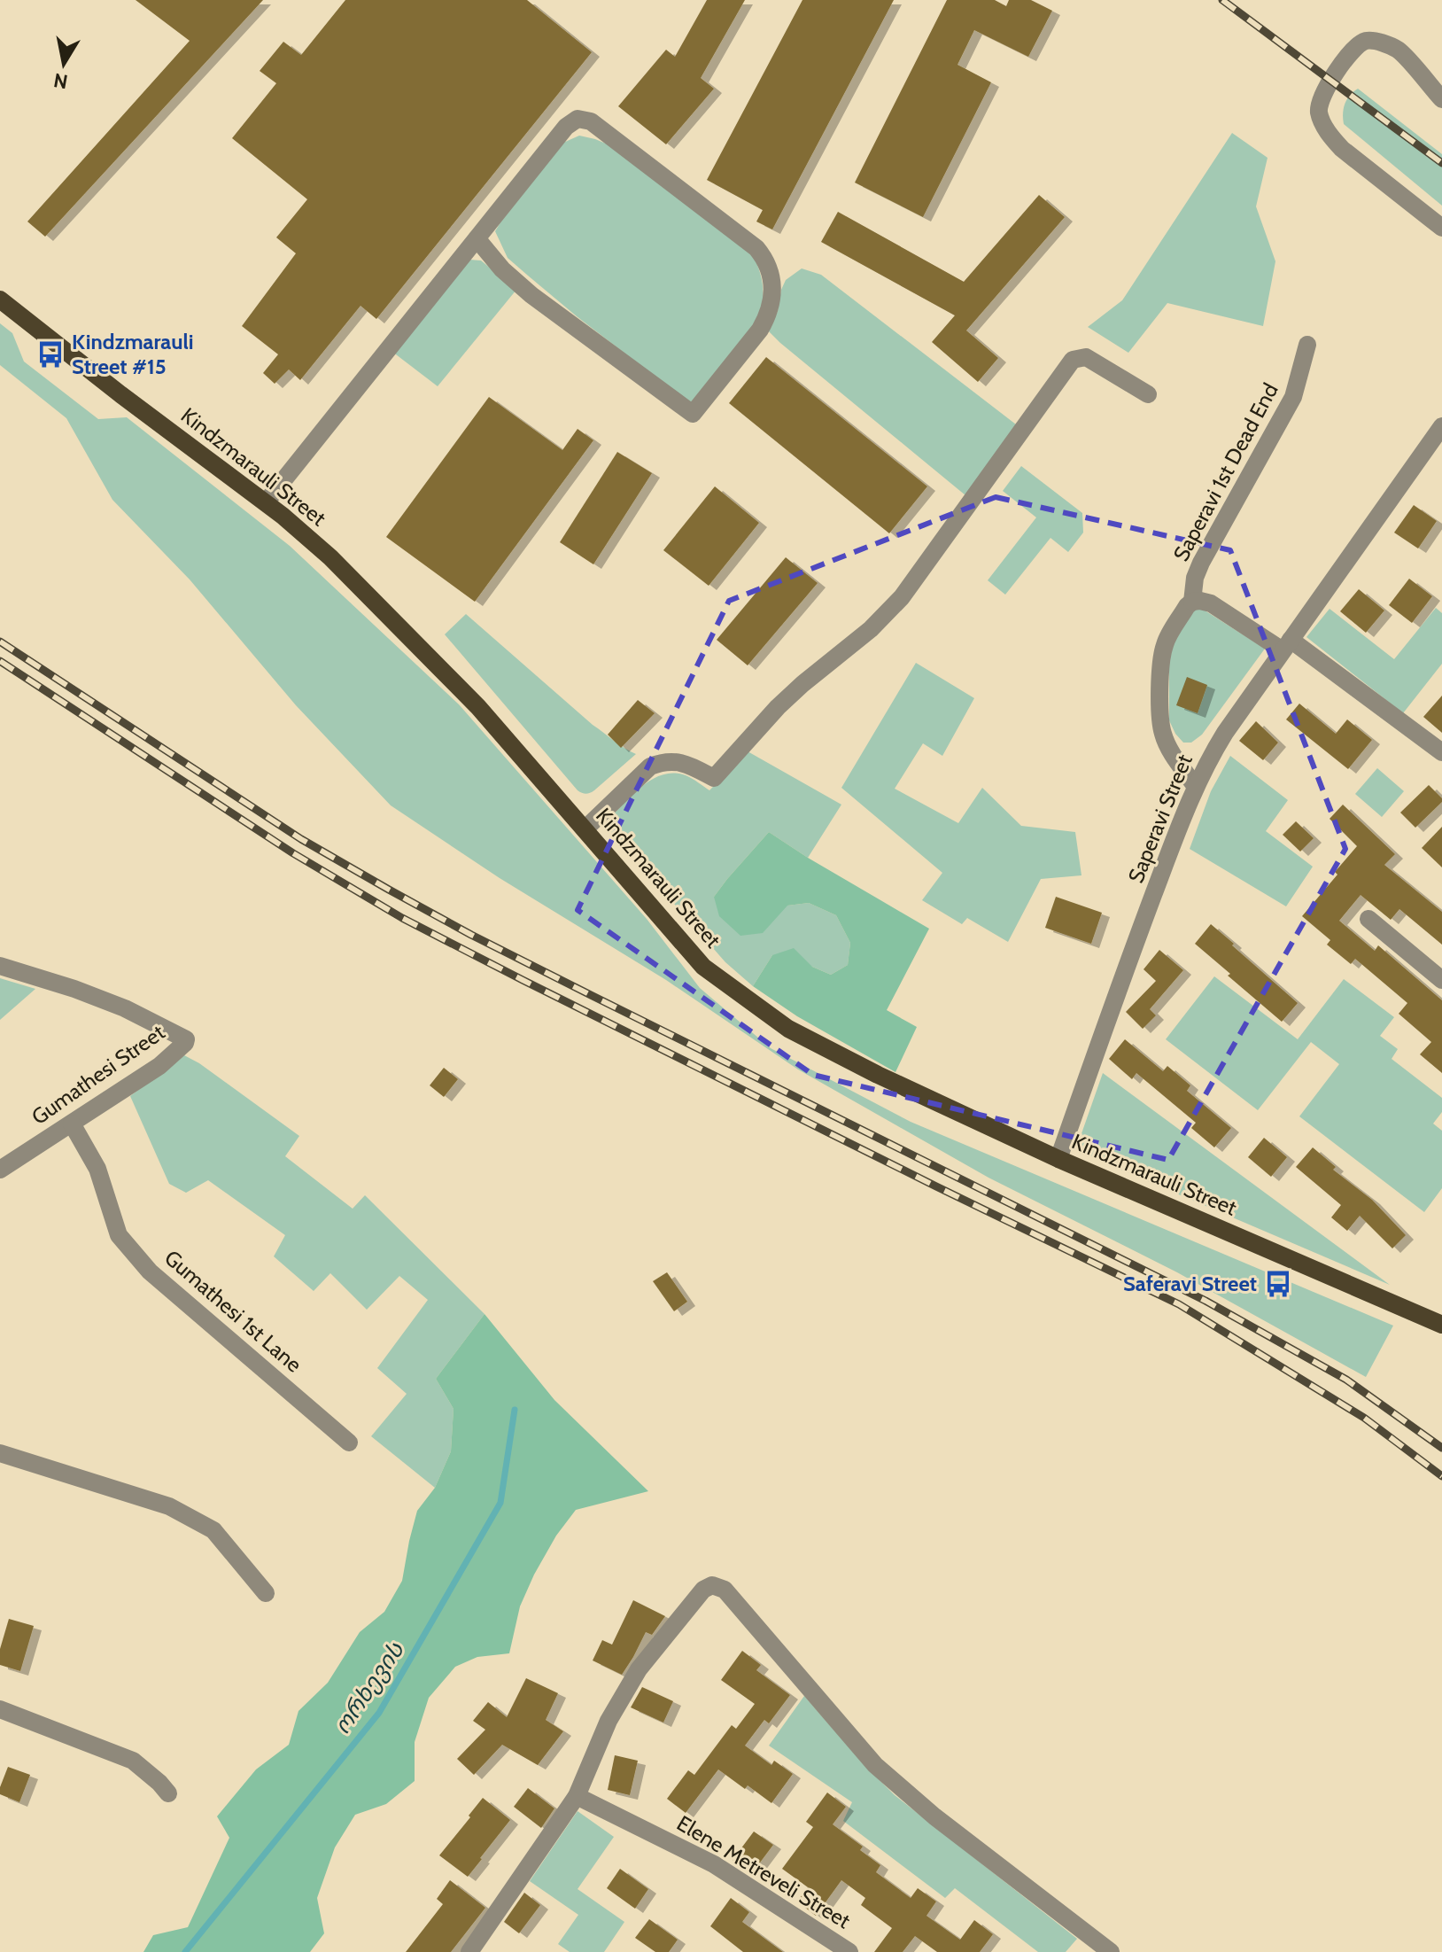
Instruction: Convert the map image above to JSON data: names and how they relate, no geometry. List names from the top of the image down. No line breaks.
{"streets":{"main road":["Kindzmarauli Street"],"street":["Saperavi 1st Dead End","Saperavi Street","Gumathesi Street","Gumathesi 1st Lane","Elene Metreveli Street"]},"crossings":[["Kindzmarauli Street","Saperavi Street"],["Gumathesi Street","Gumathesi 1st Lane"]],"water":["ორხევის"],"places":{"bus stop":["Kindzmarauli Street #15","Saferavi Street"]},"north":"bottom"}
